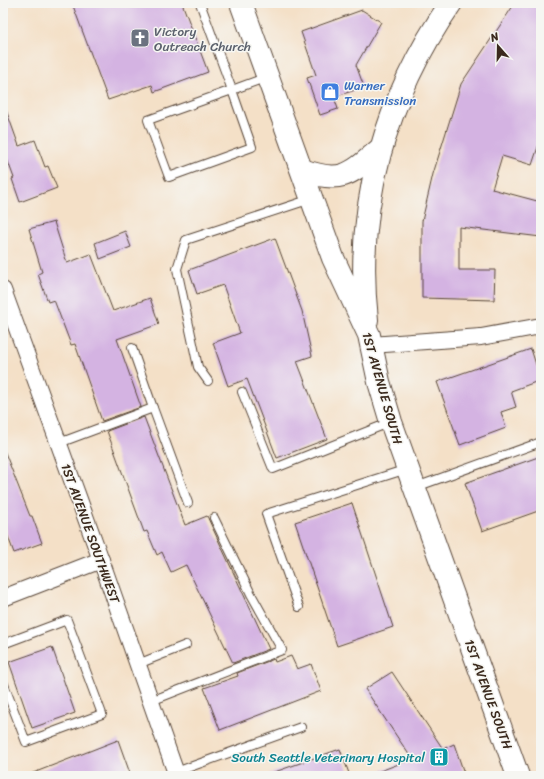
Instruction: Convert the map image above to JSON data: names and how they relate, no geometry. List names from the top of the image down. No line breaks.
{"streets":{"main road":["1ST AVENUE SOUTH"],"street":["1ST AVENUE SOUTHWEST"]},"places":{"church":["Victory Outreach Church"],"shop":["Warner Transmission"],"building":["South Seattle Veterinary Hospital"]},"north":"top"}
